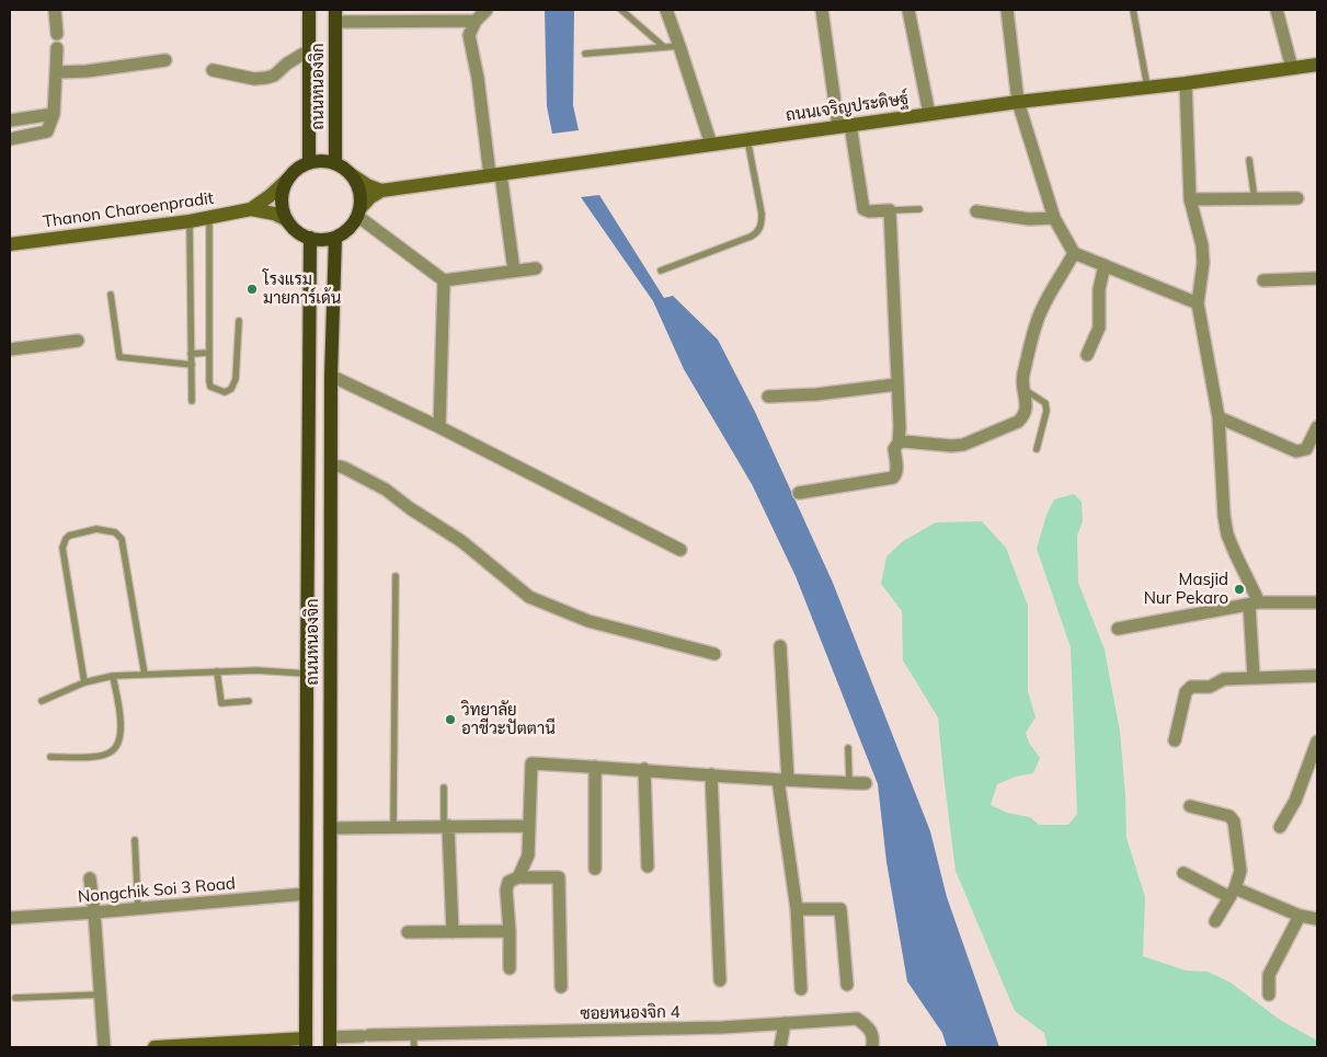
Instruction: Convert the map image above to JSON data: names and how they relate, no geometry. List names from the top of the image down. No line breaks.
{"streets":{"main road":["ถนนหนองจิก","ถนนเจริญประดิษฐ์","Thanon Charoenpradit"],"street":["Nongchik Soi 3 Road","ซอยหนองจิก 4"]},"crossings":[["ถนนหนองจิก","Nongchik Soi 3 Road"],["ถนนหนองจิก","ซอยหนองจิก 4"]],"places":["โรงแรม มายการ์เด้น","Masjid Nur Pekaro","วิทยาลัย อาชีวะปัตตานี"]}
